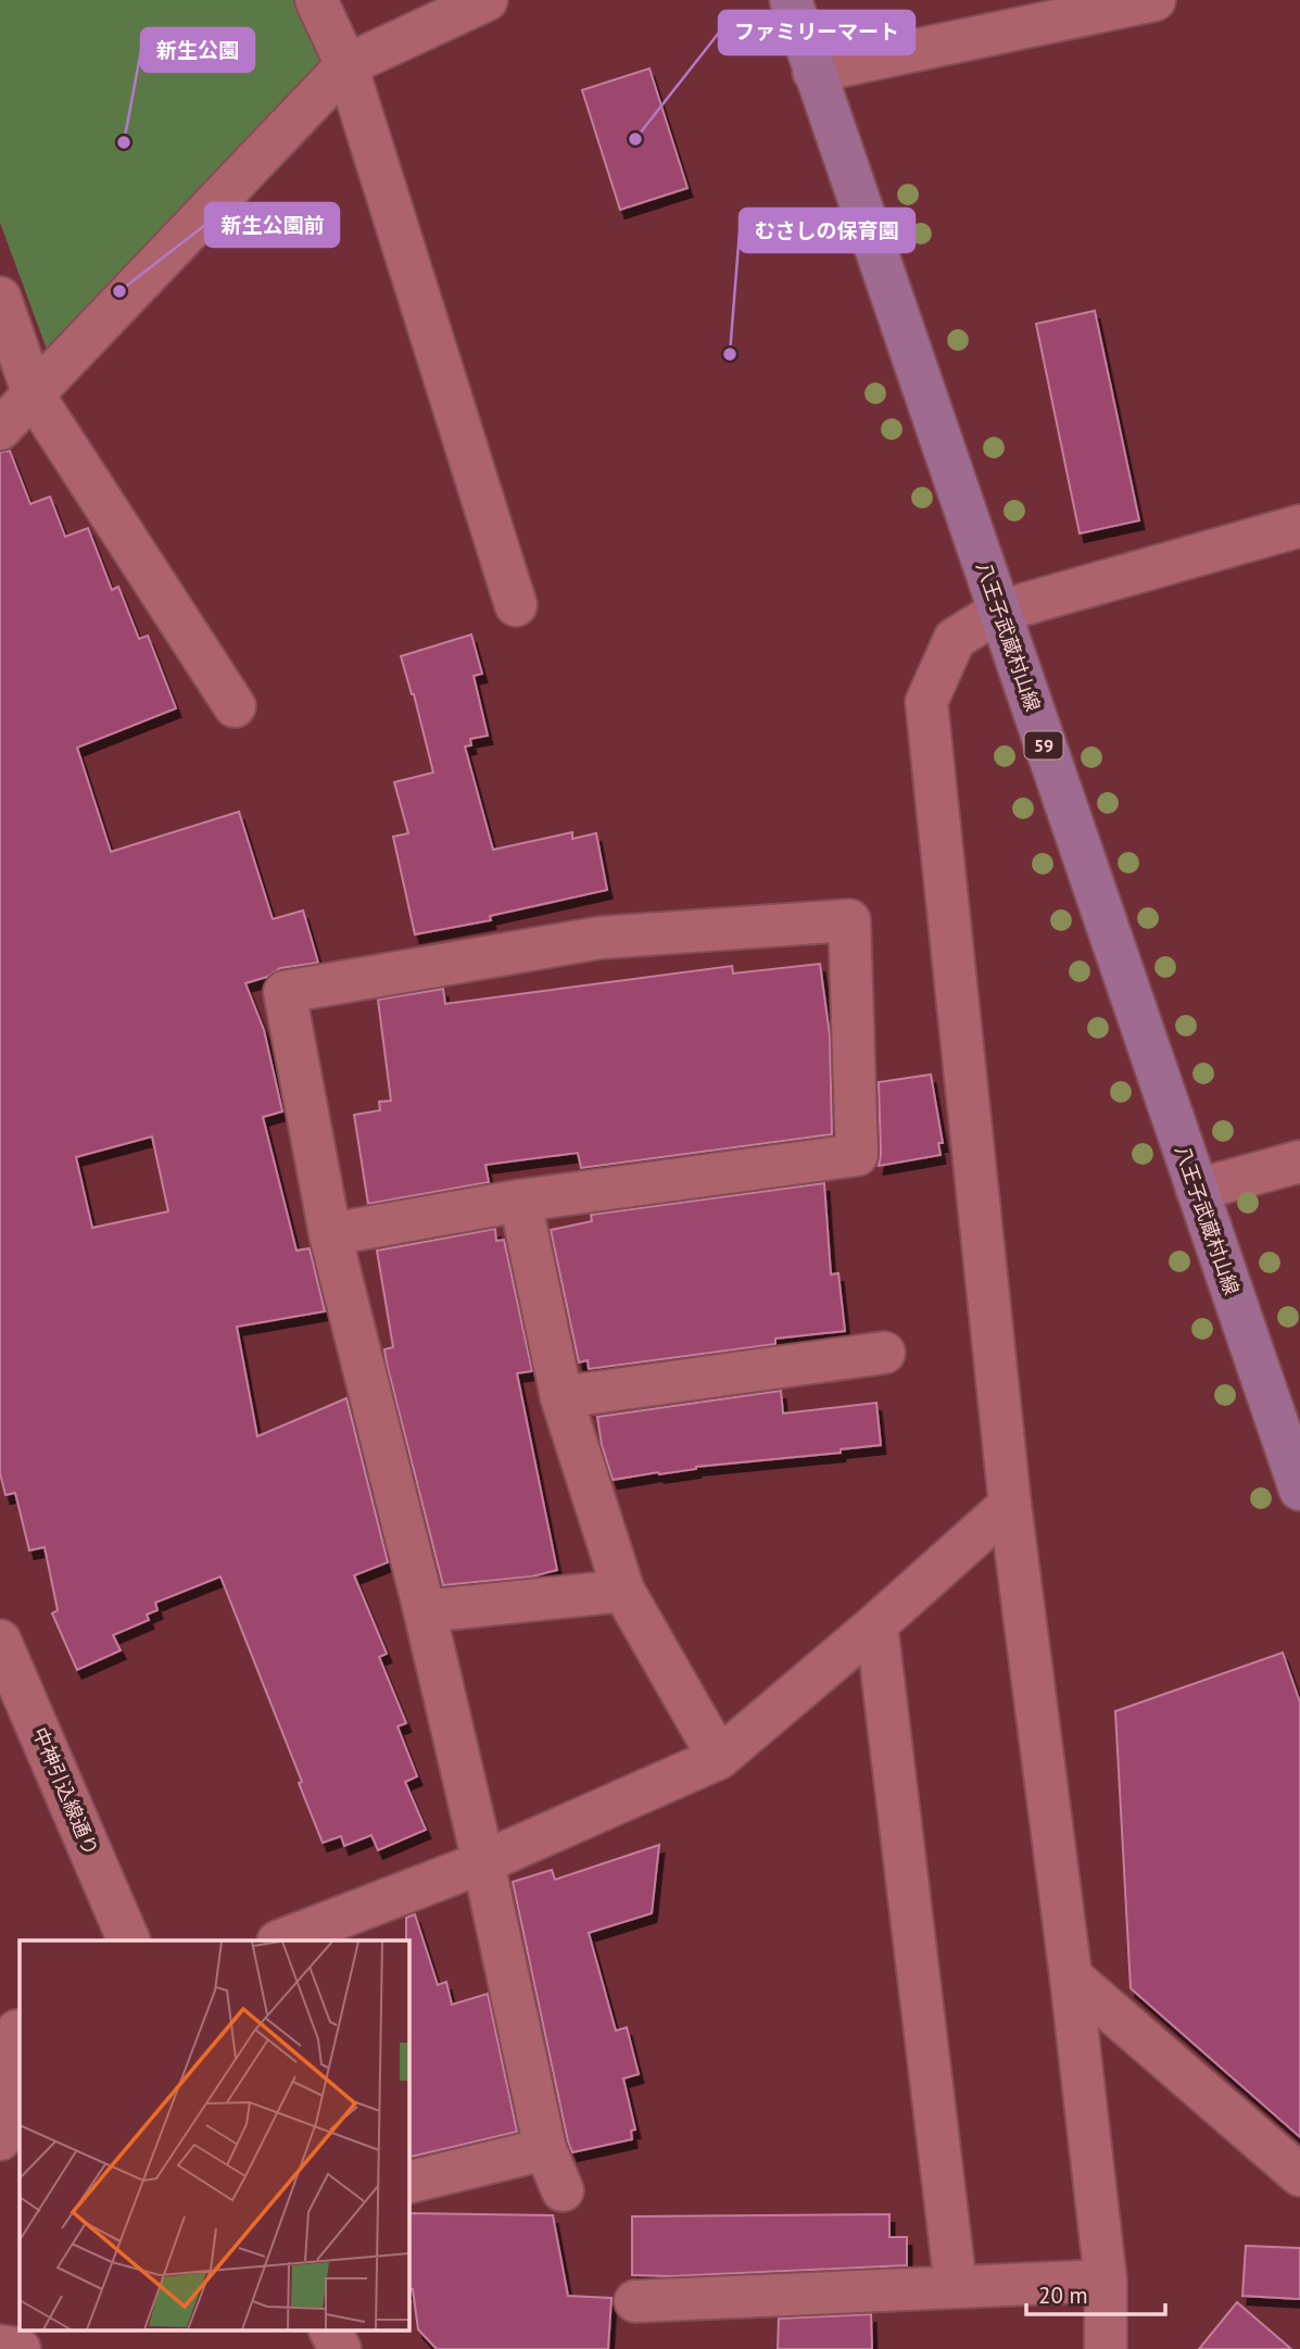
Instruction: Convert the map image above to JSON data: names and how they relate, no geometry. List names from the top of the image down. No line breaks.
{"streets":{"main road":["八王子武蔵村山線","59"],"street":["中神引込線通り"]},"places":["ファミリーマート","新生公園","新生公園前","むさしの保育園"],"scale_bar":"20 m"}
